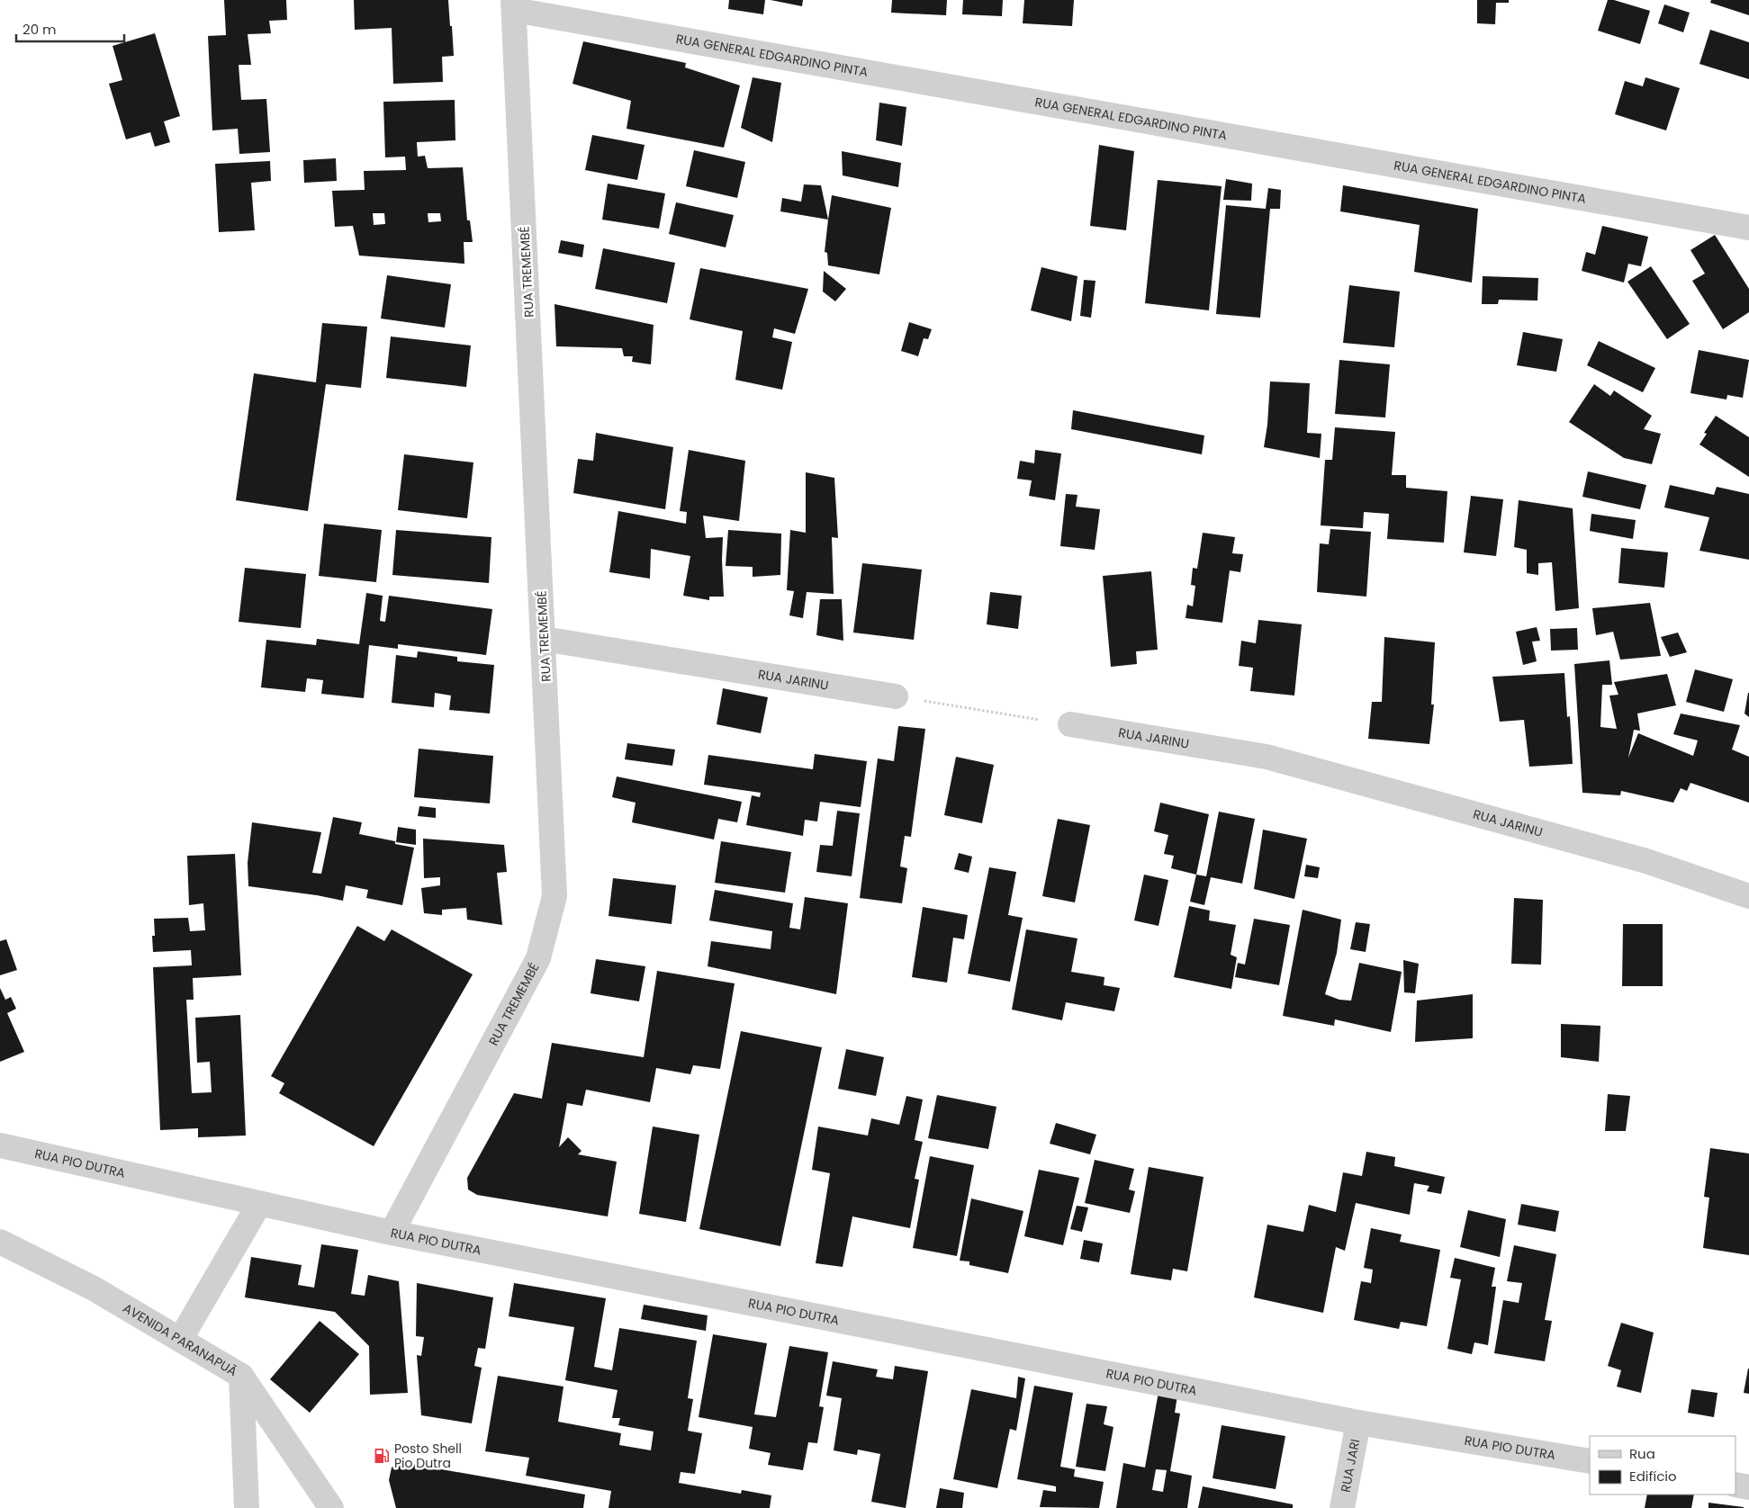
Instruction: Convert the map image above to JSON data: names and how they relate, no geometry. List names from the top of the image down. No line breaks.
{"streets":{"street":["RUA GENERAL EDGARDINO PINTA","RUA TREMEMBÉ","RUA JARINU","RUA PIO DUTRA","AVENIDA PARANAPUÃ","RUA JARI"]},"crossings":[["RUA GENERAL EDGARDINO PINTA","RUA TREMEMBÉ"],["RUA TREMEMBÉ","RUA JARINU"],["RUA TREMEMBÉ","RUA PIO DUTRA"],["RUA PIO DUTRA","RUA JARI"]],"places":{"fuel station":["Posto Shell Pio Dutra"]},"legend":["Rua","Edifício"],"scale_bar":"20 m"}
